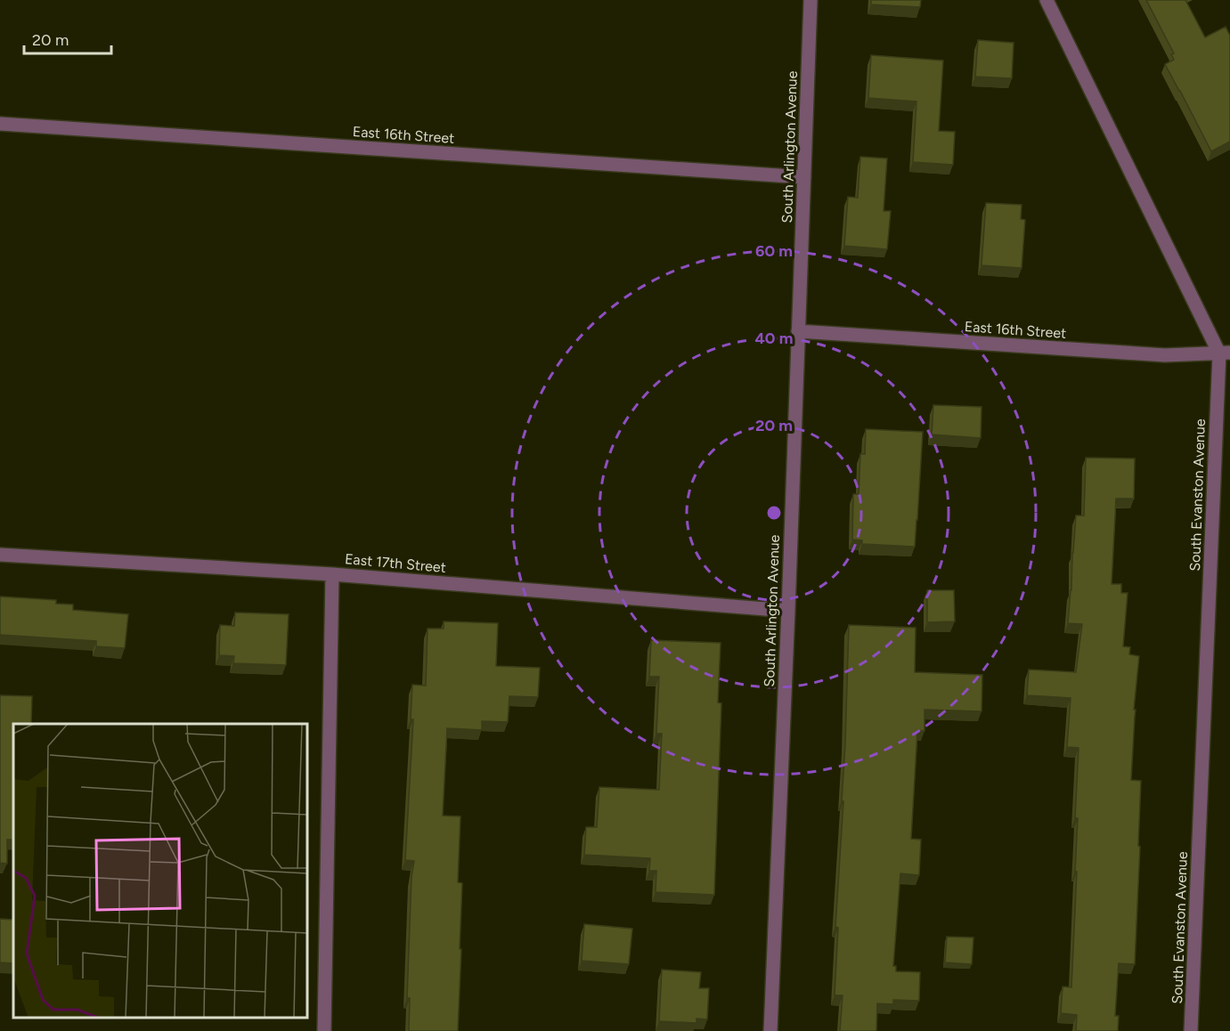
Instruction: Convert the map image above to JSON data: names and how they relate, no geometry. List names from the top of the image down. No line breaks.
{"streets":{"street":["East 16th Street","South Arlington Avenue","South Evanston Avenue","East 17th Street"]},"crossings":[["East 16th Street","South Arlington Avenue"],["East 16th Street","South Evanston Avenue"],["South Arlington Avenue","East 17th Street"]],"scale_bar":"20 m","rings":["60 m","40 m","20 m"]}
